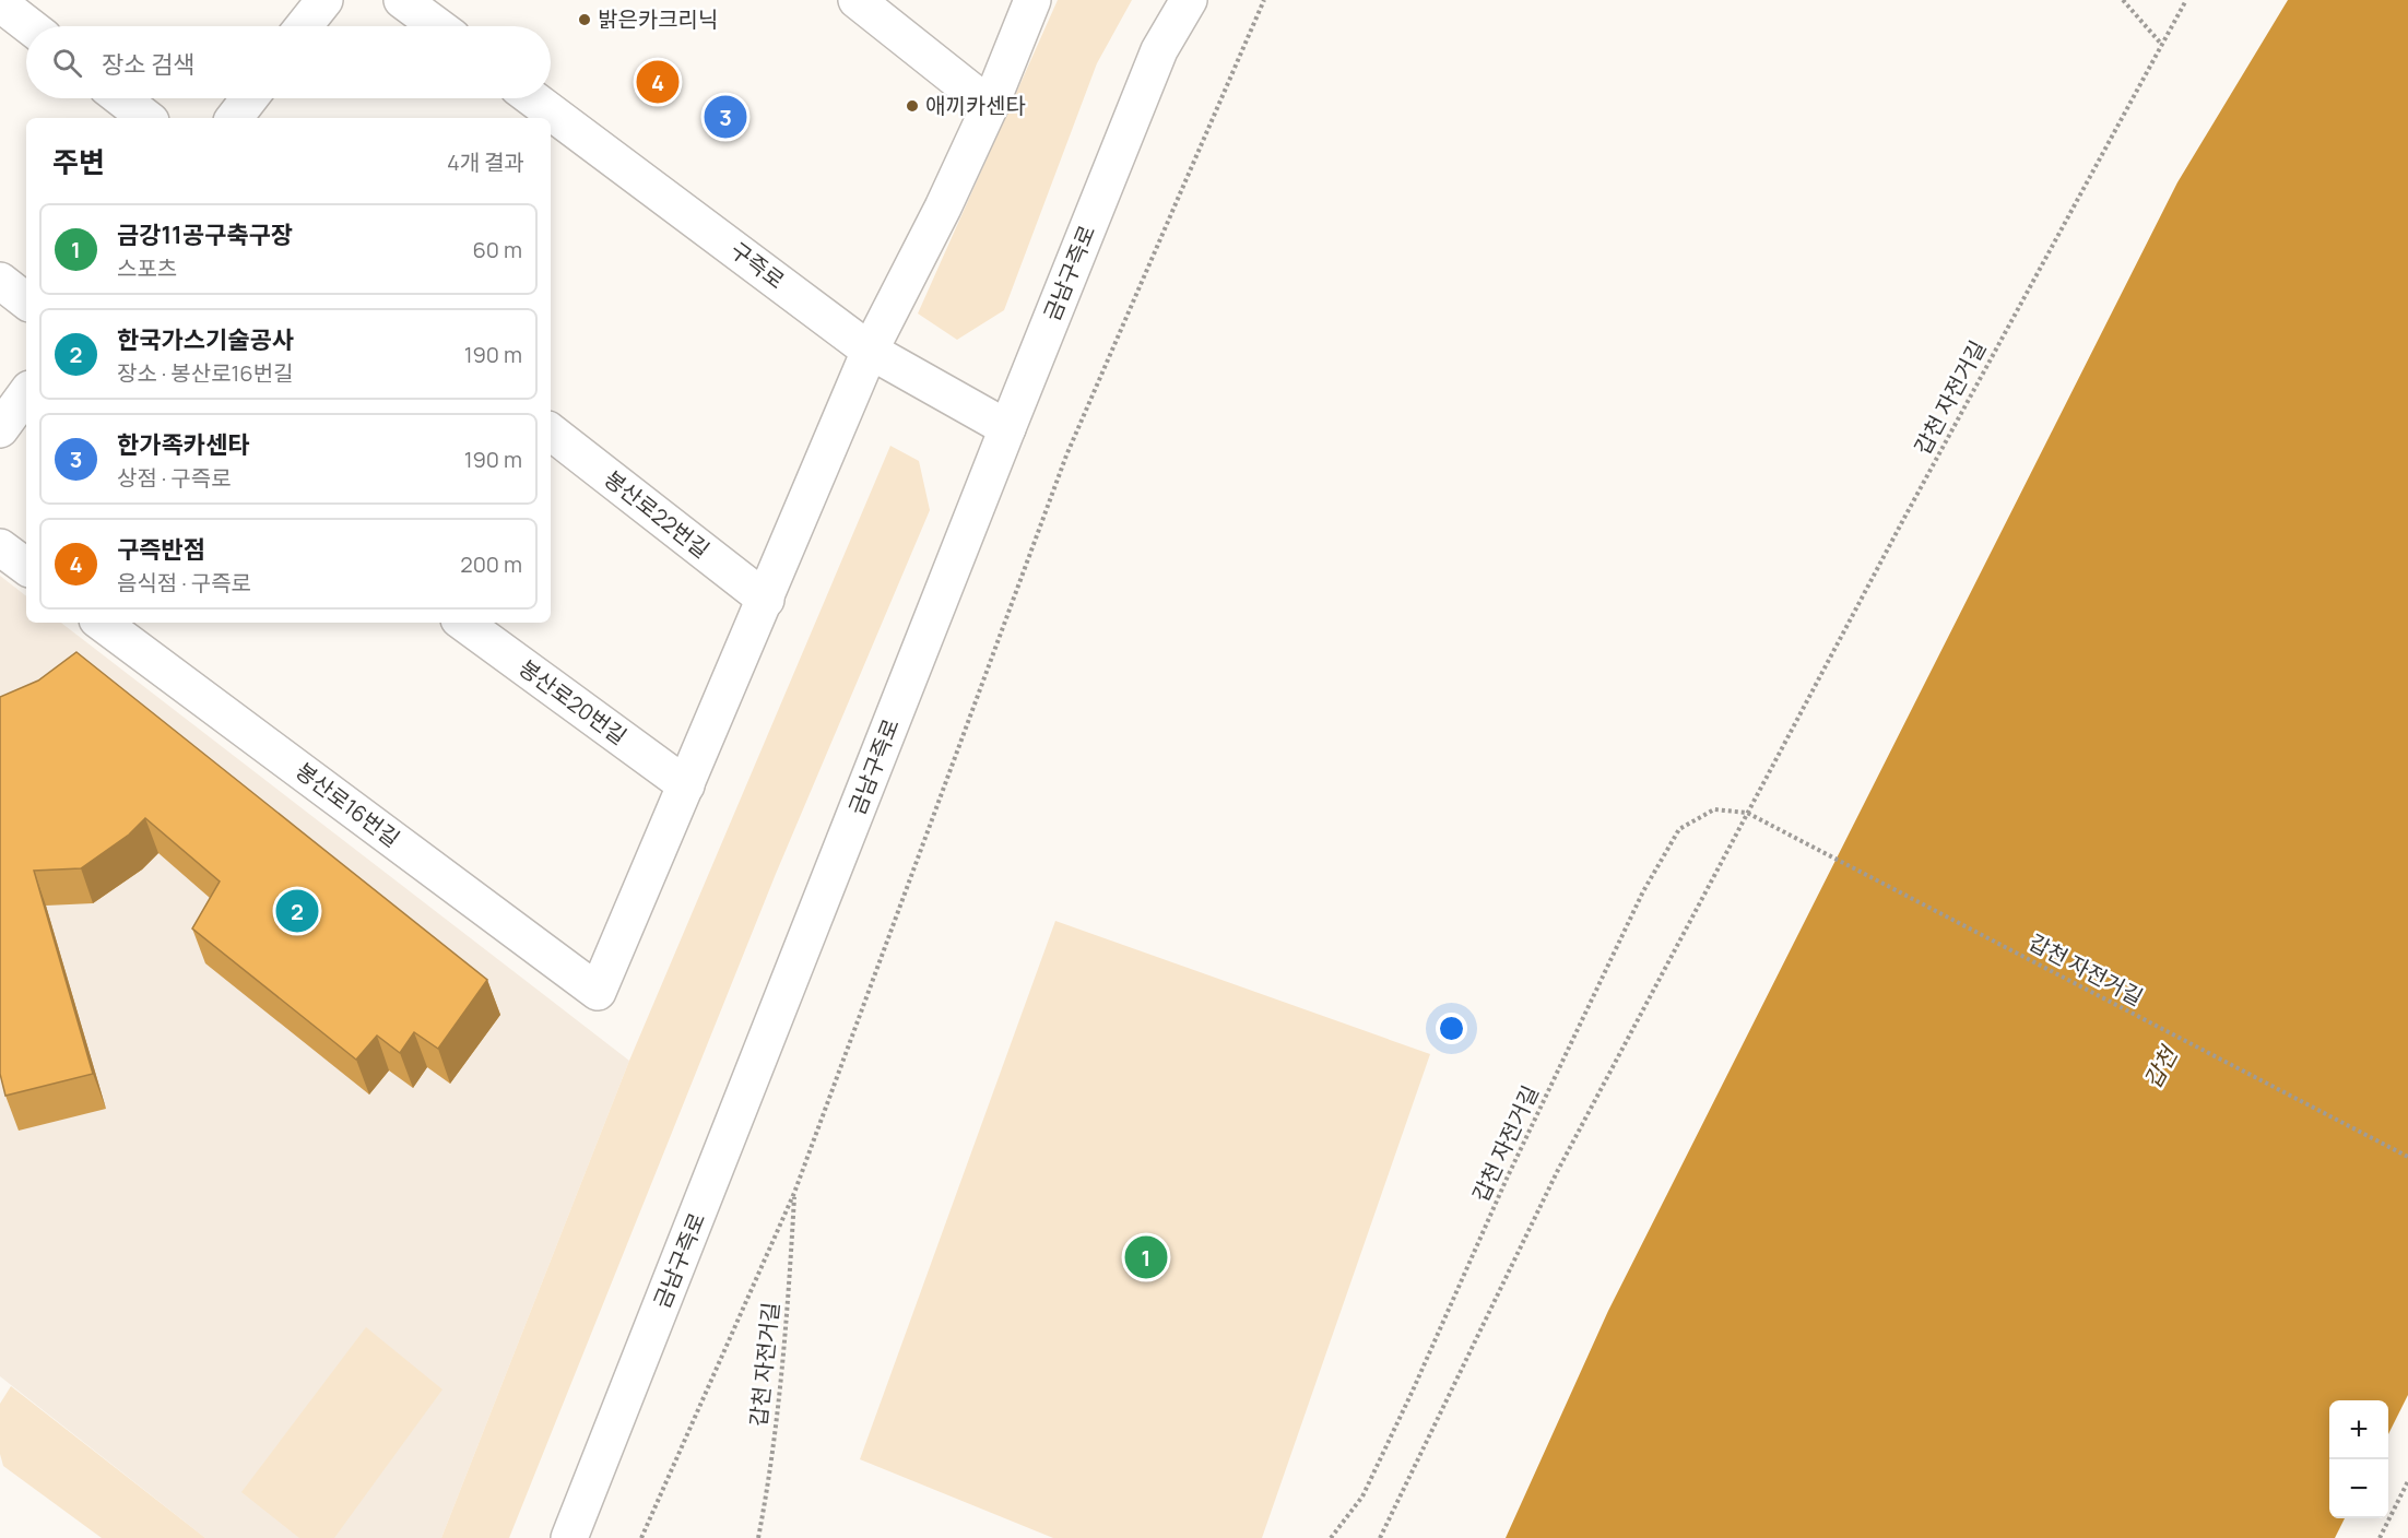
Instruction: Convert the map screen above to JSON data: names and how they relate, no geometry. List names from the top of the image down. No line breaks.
{"streets":{"street":["구즉로","금남구즉로","봉산로22번길","봉산로20번길","봉산로16번길"],"path":["갑천 자전거길"]},"crossings":[["구즉로","금남구즉로"],["봉산로20번길","봉산로16번길"]],"water":["갑천"],"places":["밝은카크리닉","애끼카센타"],"page":{"search":"장소 검색","pins":["4","3","2","1"],"heading":["주변","4개 결과"],"list":[{"mark":"1","name":"금강11공구축구장","note":"스포츠","value":"60 m"},{"mark":"2","name":"한국가스기술공사","note":"장소 · 봉산로16번길","value":"190 m"},{"mark":"3","name":"한가족카센타","note":"상점 · 구즉로","value":"190 m"},{"mark":"4","name":"구즉반점","note":"음식점 · 구즉로","value":"200 m"}],"map_buttons":["+","−"]}}
